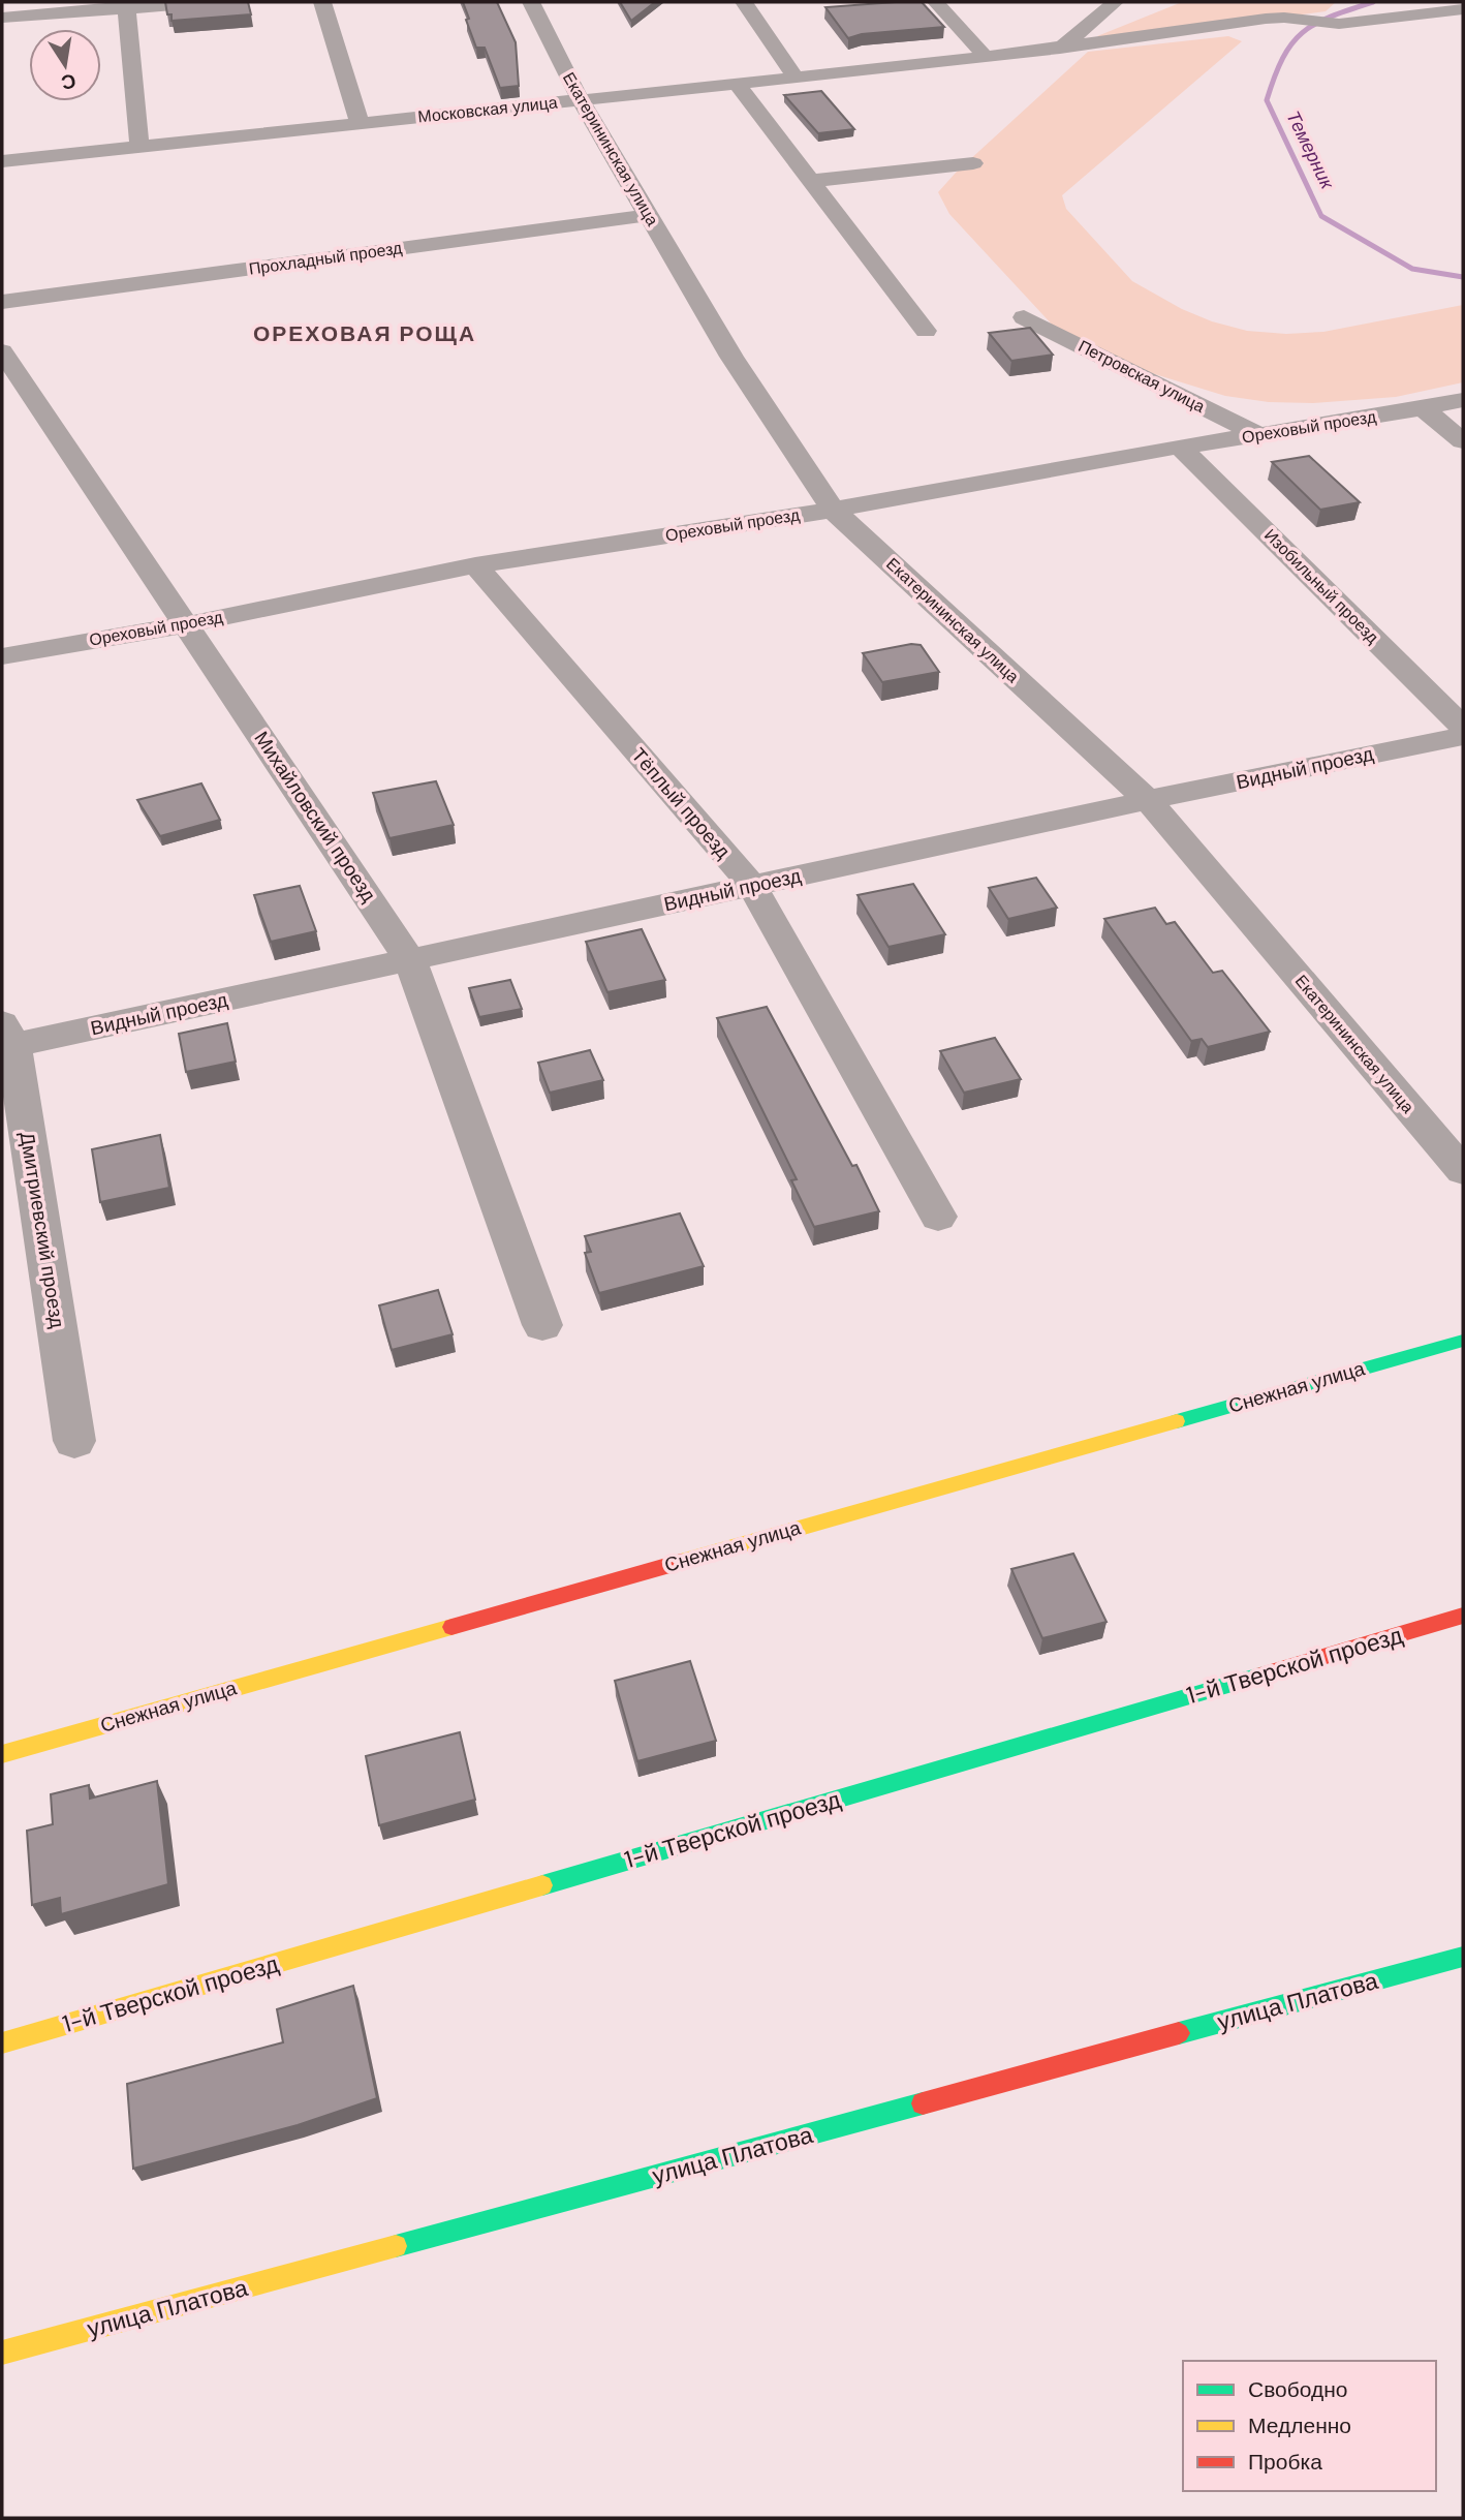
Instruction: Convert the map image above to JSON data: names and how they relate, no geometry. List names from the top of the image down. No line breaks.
{"streets":{"street":["Московская улица","Екатерининская улица","Прохладный проезд","Петровская улица","Ореховый проезд","Изобильный проезд","Видный проезд","Тёплый проезд","Михайловский проезд","Дмитриевский проезд","Снежная улица","1-й Тверской проезд","улица Платова"]},"crossings":[["Московская улица","Екатерининская улица"],["Екатерининская улица","Прохладный проезд"],["Екатерининская улица","Ореховый проезд"],["Екатерининская улица","Видный проезд"],["Петровская улица","Ореховый проезд"],["Ореховый проезд","Изобильный проезд"],["Ореховый проезд","Тёплый проезд"],["Ореховый проезд","Михайловский проезд"],["Видный проезд","Тёплый проезд"],["Видный проезд","Михайловский проезд"],["Видный проезд","Дмитриевский проезд"]],"districts":["ОРЕХОВАЯ РОЩА"],"water":["Темерник"],"legend":["Свободно","Медленно","Пробка"],"north":"bottom"}
